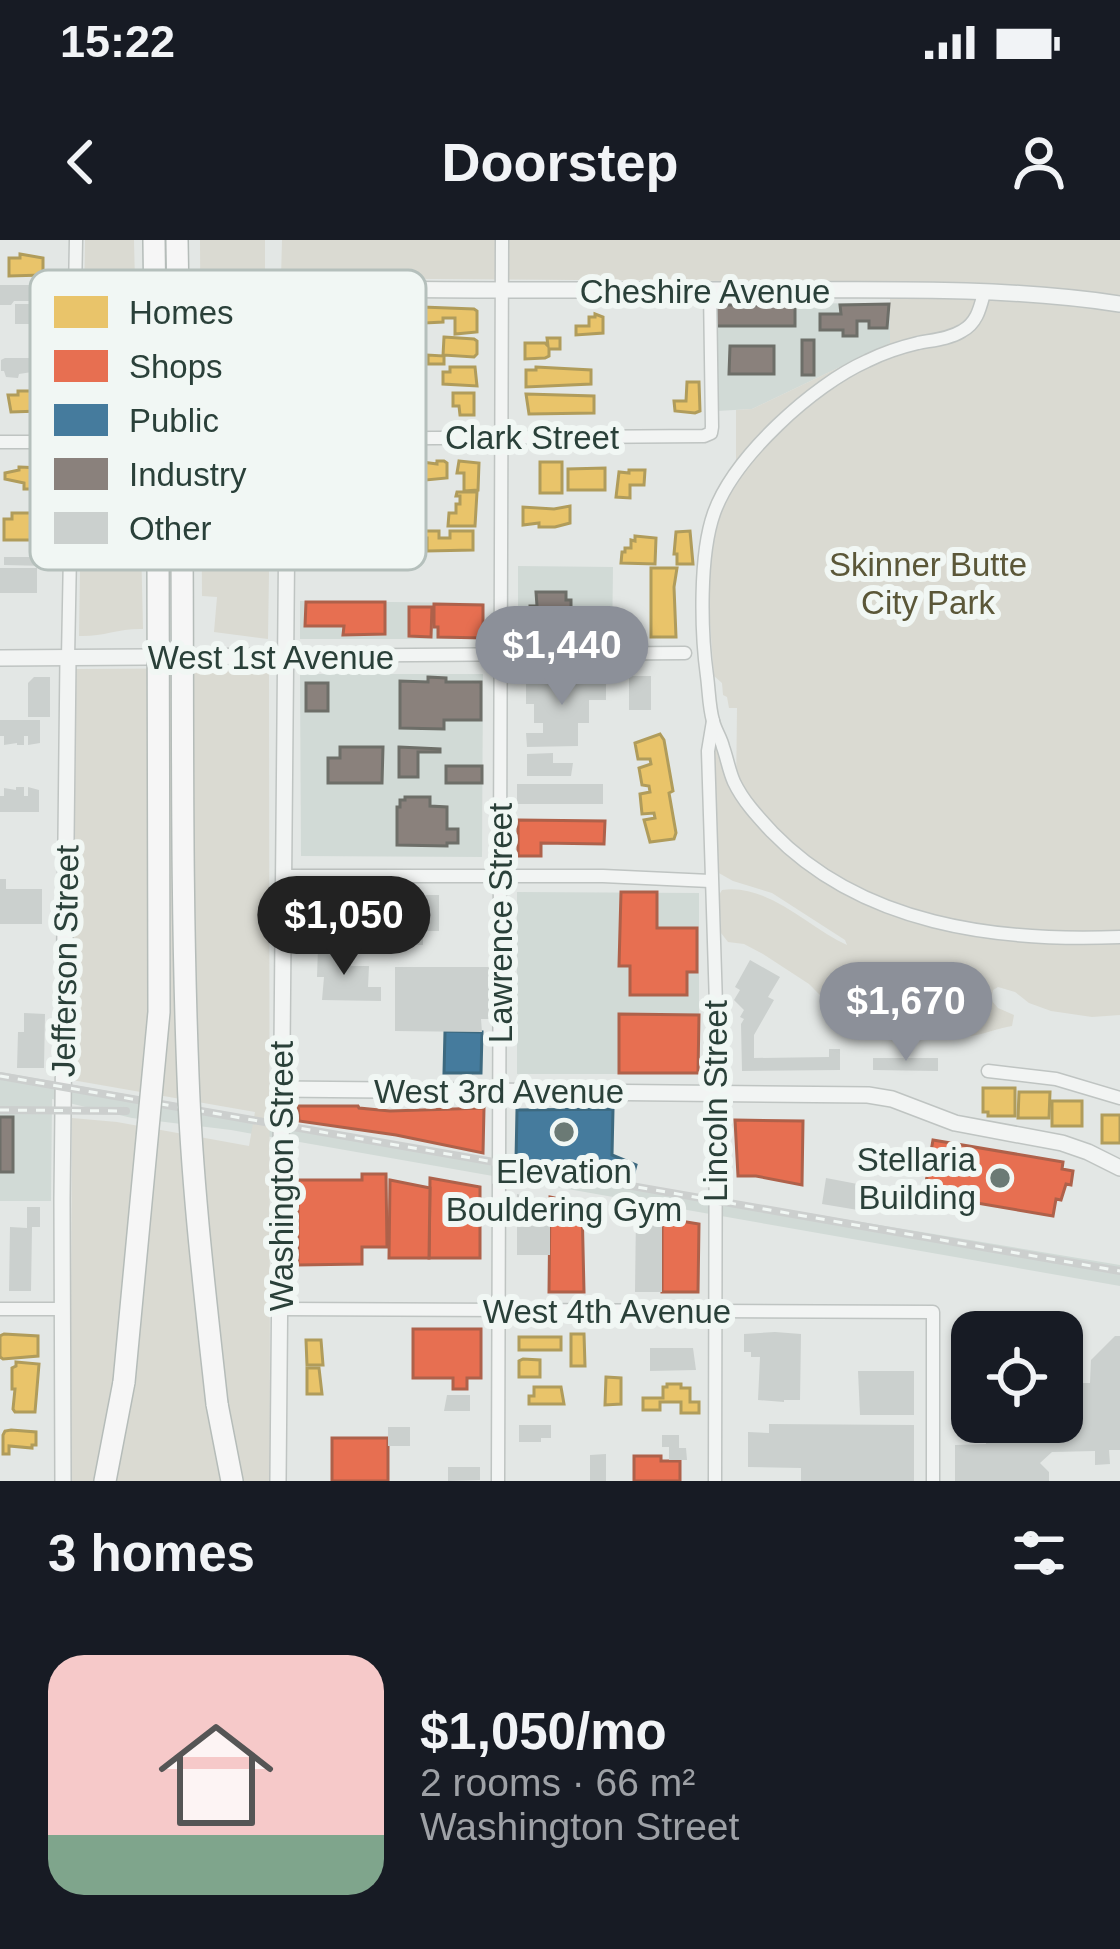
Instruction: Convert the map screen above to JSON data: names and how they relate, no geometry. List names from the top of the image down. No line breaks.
{"streets":{"street":["Cheshire Avenue","Clark Street","West 1st Avenue","Lawrence Street","Jefferson Street","West 3rd Avenue","Lincoln Street","Washington Street","West 4th Avenue"]},"crossings":[["Cheshire Avenue","Clark Street"],["Cheshire Avenue","Lawrence Street"],["Clark Street","Lawrence Street"],["West 1st Avenue","Lawrence Street"],["West 1st Avenue","Jefferson Street"],["West 1st Avenue","Washington Street"],["Lawrence Street","West 3rd Avenue"],["Lawrence Street","West 4th Avenue"],["West 3rd Avenue","Lincoln Street"],["West 3rd Avenue","Washington Street"],["Lincoln Street","West 4th Avenue"],["Washington Street","West 4th Avenue"]],"parks":["Skinner Butte City Park"],"places":["Elevation Bouldering Gym","Stellaria Building"],"legend":["Homes","Shops","Public","Industry","Other"],"page":{"status":"15:22","header":"Doorstep","price":["$1,440","$1,050","$1,670"],"heading":"3 homes","list":[{"name":"$1,050/mo","note":"2 rooms · 66 m² · Washington Street"}]}}
